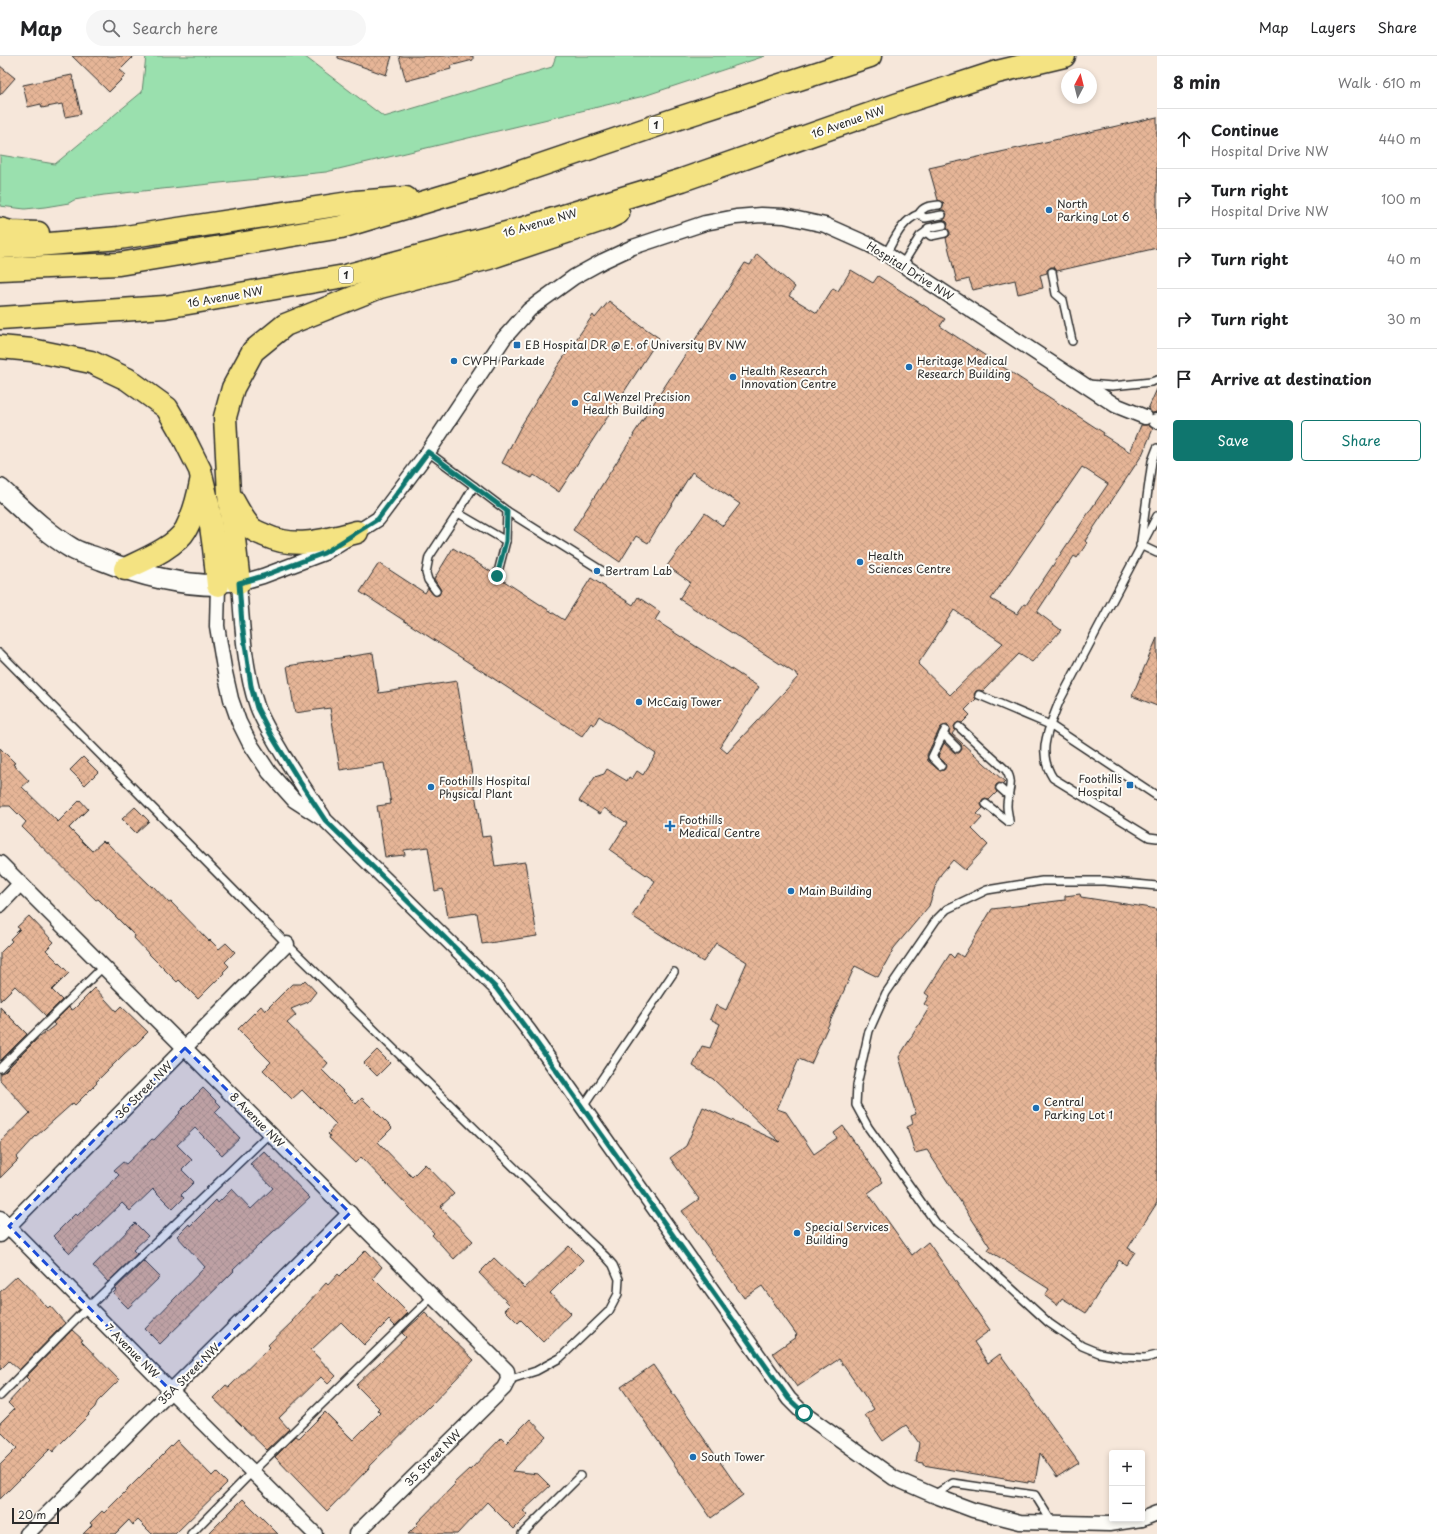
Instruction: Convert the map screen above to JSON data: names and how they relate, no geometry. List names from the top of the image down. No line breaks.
{"streets":{"highway":["16 Avenue NW","1"],"street":["Hospital Drive NW","36 Street NW","8 Avenue NW","7 Avenue NW","35A Street NW","35 Street NW"]},"crossings":[["36 Street NW","8 Avenue NW"],["36 Street NW","7 Avenue NW"],["8 Avenue NW","35A Street NW"],["8 Avenue NW","35 Street NW"],["7 Avenue NW","35A Street NW"]],"places":{"other":["North Parking Lot 6","CWPH Parkade","Heritage Medical Research Building","Health Research Innovation Centre","Cal Wenzel Precision Health Building","Health Sciences Centre","Bertram Lab","McCaig Tower","Foothills Hospital Physical Plant","Main Building","Central Parking Lot 1","Special Services Building","South Tower"],"transit":["EB Hospital DR @ E. of University BV NW","Foothills Hospital"],"health":["Foothills Medical Centre"]},"scale_bar":"20 m","north":"top","page":{"header":"Map","search":"Search here","nav":["Map","Layers","Share"],"heading":["8 min","Walk · 610 m"],"list":[["Continue","Hospital Drive NW","440 m"],["Turn right","Hospital Drive NW","100 m"],["Turn right","40 m"],["Turn right","30 m"],"Arrive at destination"],"buttons":["Save","Share"],"map_buttons":["+","−"],"scale":"20 m"}}
